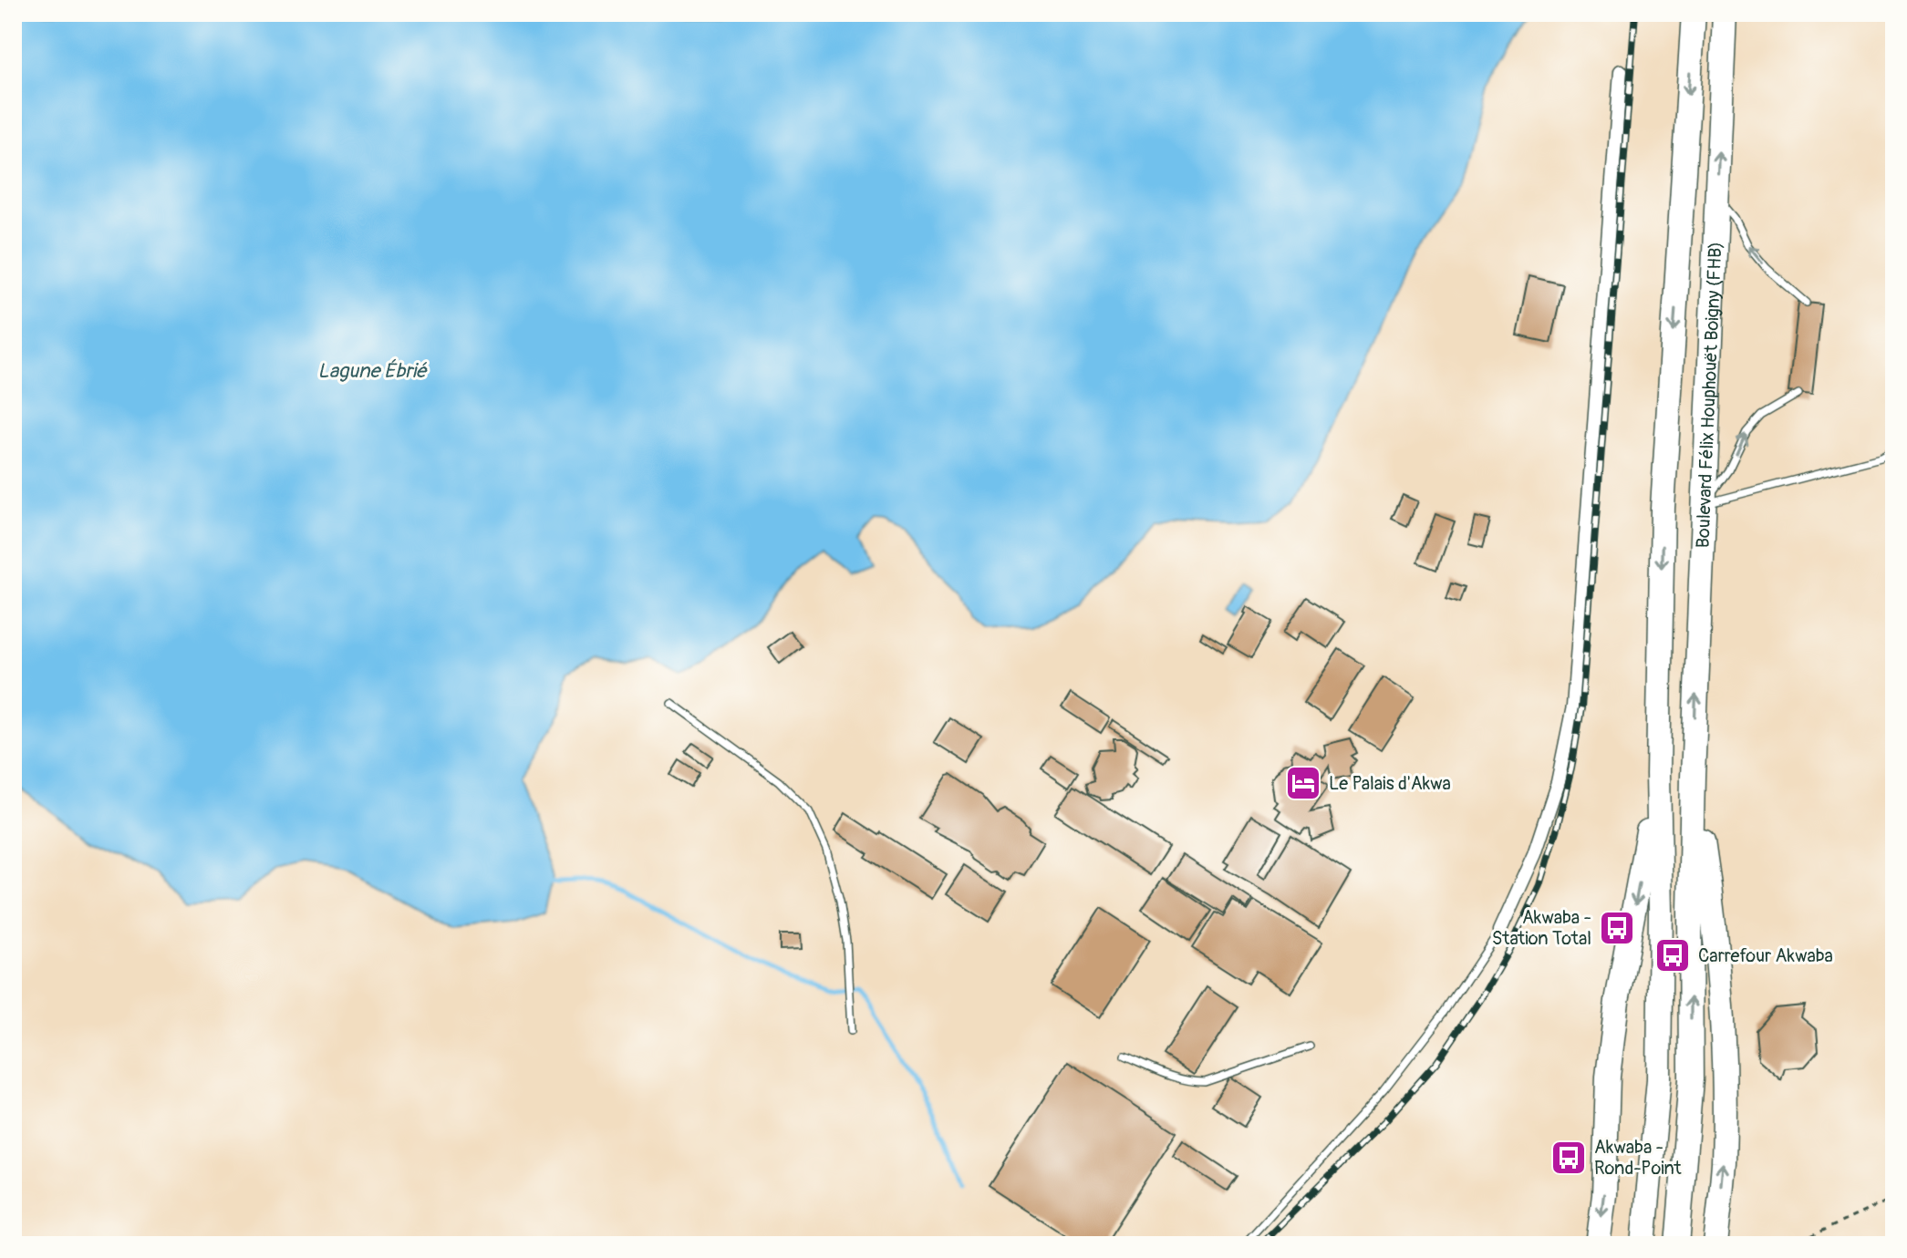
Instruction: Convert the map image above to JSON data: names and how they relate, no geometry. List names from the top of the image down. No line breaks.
{"streets":{"highway":["Boulevard Félix Houphouët Boigny (FHB)"]},"water":["Lagune Ébrié"],"places":{"hotel":["Le Palais d'Akwa"],"bus stop":["Akwaba - Station Total","Carrefour Akwaba","Akwaba - Rond-Point"]}}
